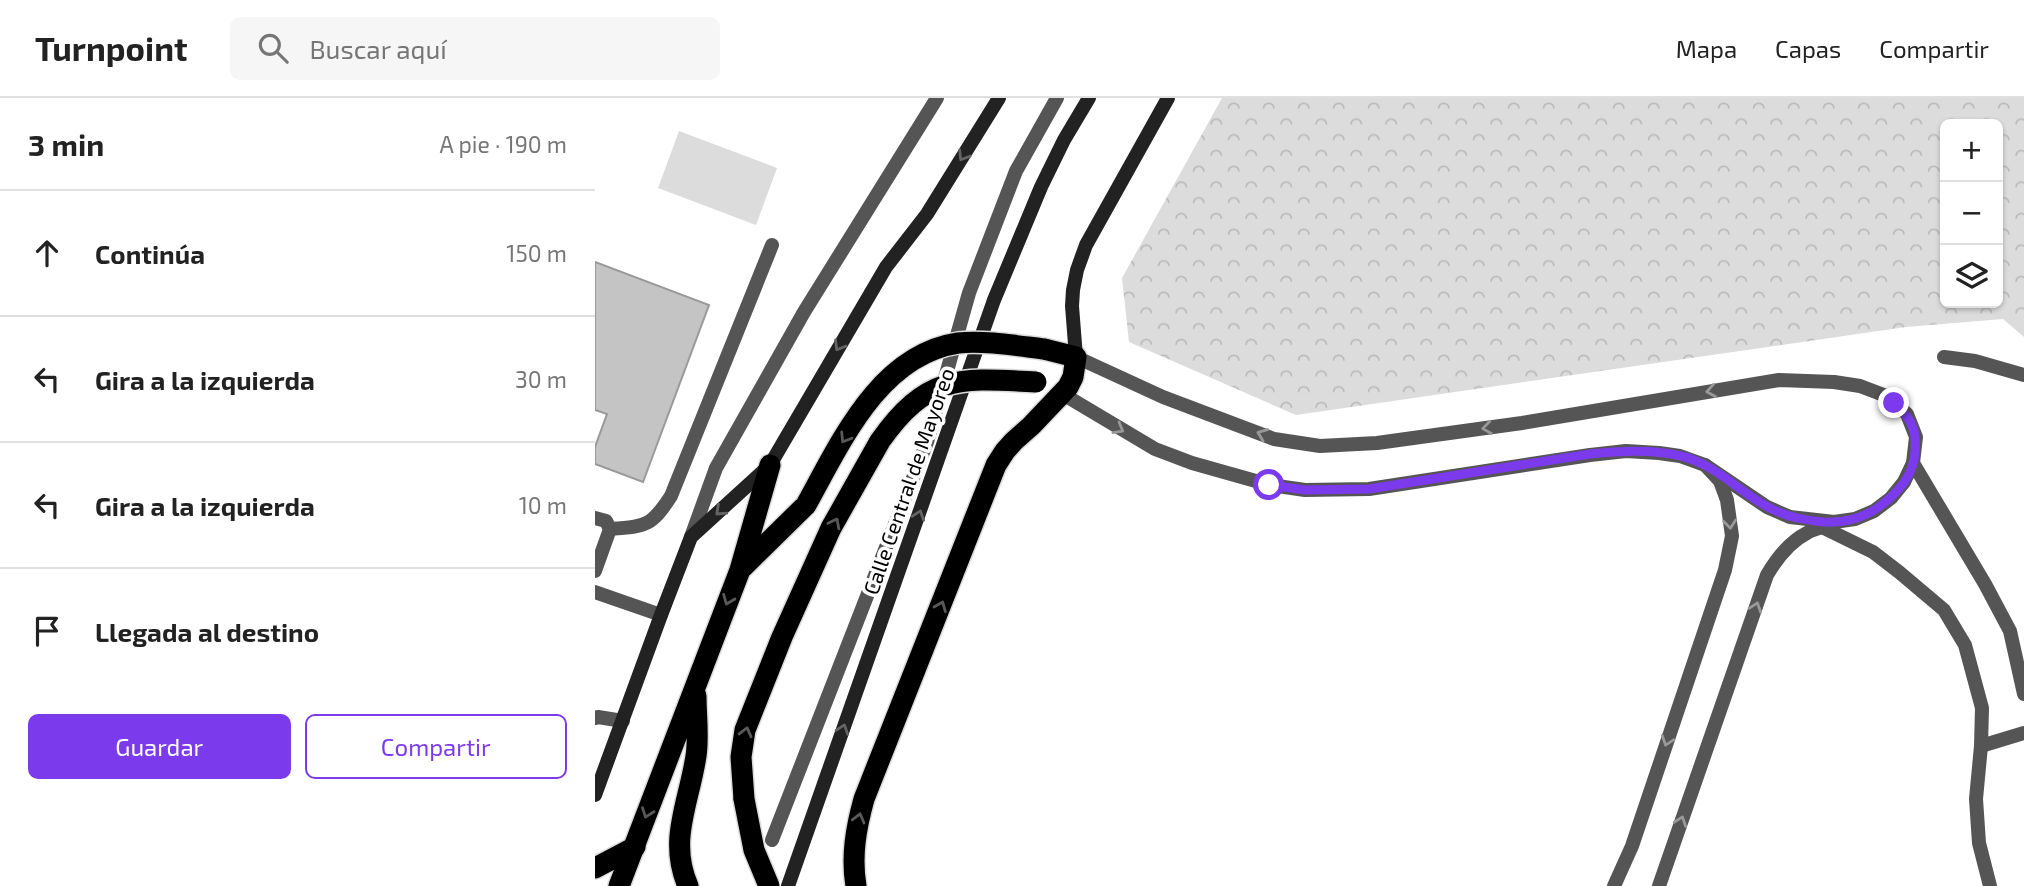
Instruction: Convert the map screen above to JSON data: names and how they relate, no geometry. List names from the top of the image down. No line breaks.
{"streets":{"main road":["Calle Central de Mayoreo"]},"page":{"header":"Turnpoint","search":"Buscar aquí","nav":["Mapa","Capas","Compartir"],"heading":["3 min","A pie · 190 m"],"map_buttons":["+","−"],"list":[["Continúa","150 m"],["Gira a la izquierda","30 m"],["Gira a la izquierda","10 m"],"Llegada al destino"],"buttons":["Guardar","Compartir"]}}
